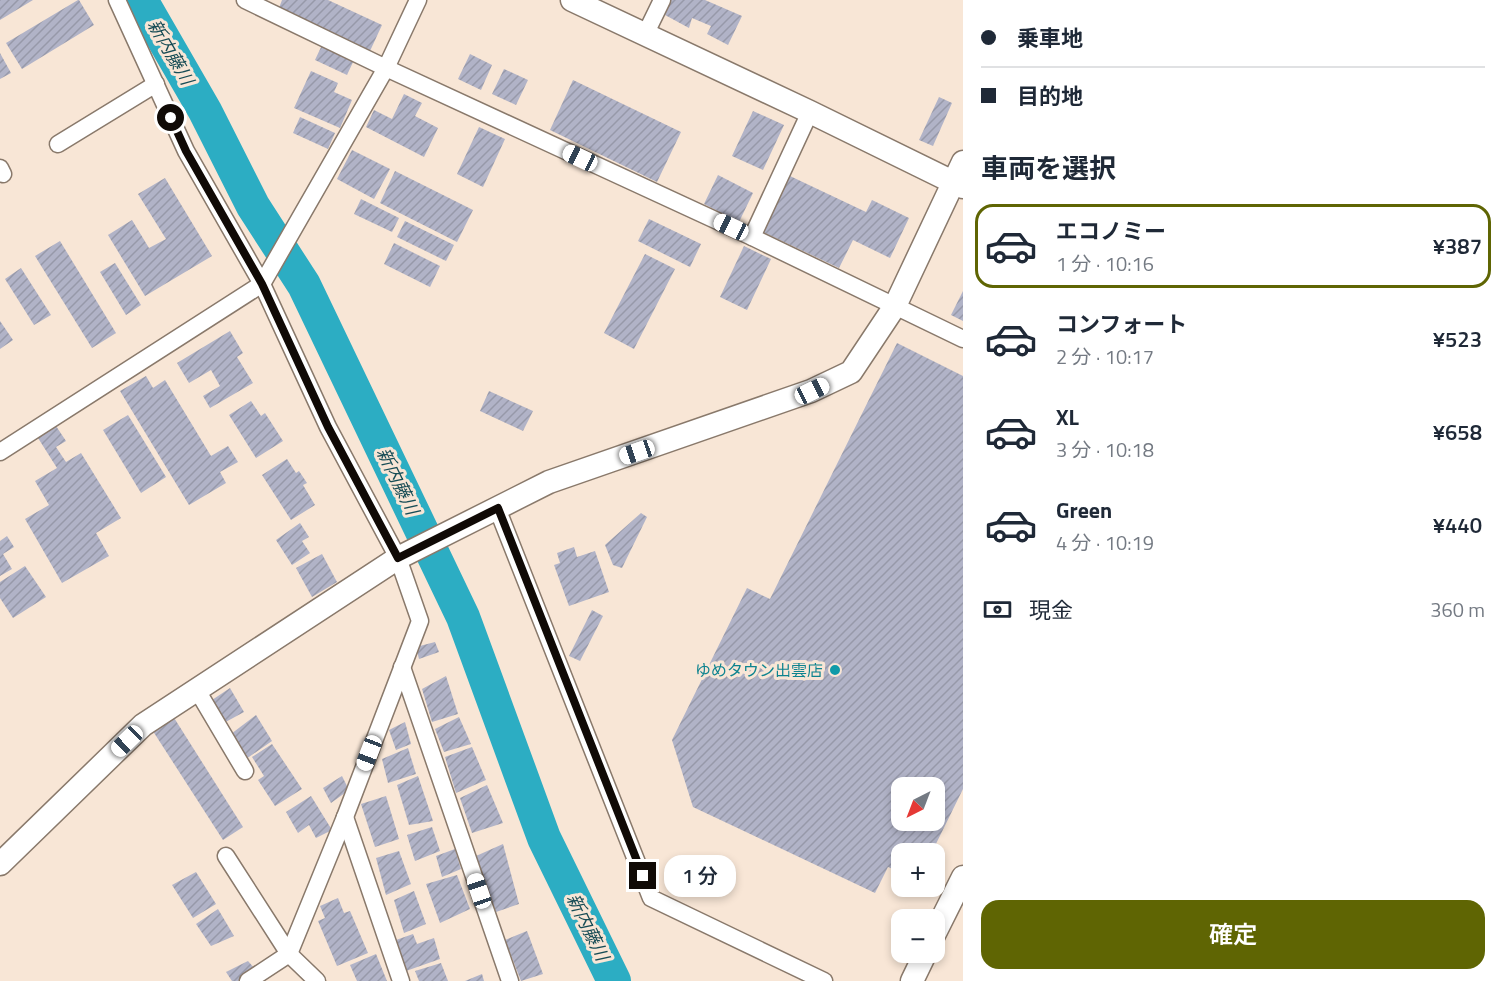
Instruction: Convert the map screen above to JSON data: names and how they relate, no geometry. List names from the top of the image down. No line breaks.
{"water":["新内藤川"],"places":["ゆめタウン出雲店"],"north":"bottom left","page":{"banner":["乗車地","目的地"],"heading":"車両を選択","list":[{"name":"エコノミー","note":"1 分 · 10:16","value":"¥387"},{"name":"コンフォート","note":"2 分 · 10:17","value":"¥523"},{"name":"XL","note":"3 分 · 10:18","value":"¥658"},{"name":"Green","note":"4 分 · 10:19","value":"¥440"}],"pay":["現金","360 m"],"map_buttons":["+","−"],"bubble":"1 分","buttons":"確定"}}
